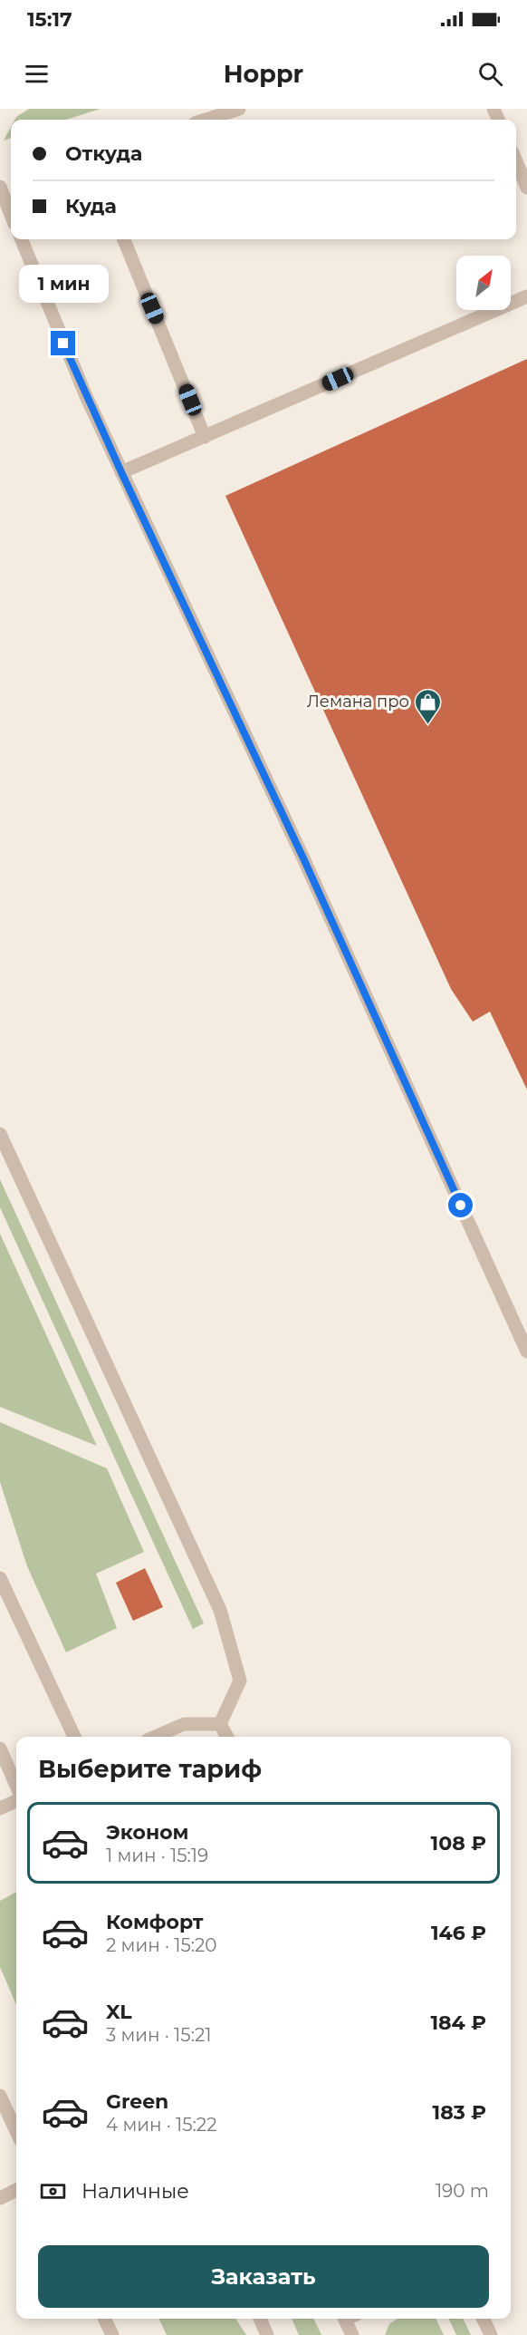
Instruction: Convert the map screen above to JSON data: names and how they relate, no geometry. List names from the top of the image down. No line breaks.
{"places":{"shop":["Лемана про"]},"north":"top right","page":{"status":"15:17","header":"Hoppr","banner":["Откуда","Куда"],"bubble":"1 мин","heading":"Выберите тариф","list":[{"name":"Эконом","note":"1 мин · 15:19","value":"108 ₽"},{"name":"Комфорт","note":"2 мин · 15:20","value":"146 ₽"},{"name":"XL","note":"3 мин · 15:21","value":"184 ₽"},{"name":"Green","note":"4 мин · 15:22","value":"183 ₽"}],"pay":["Наличные","190 m"],"buttons":"Заказать"}}
